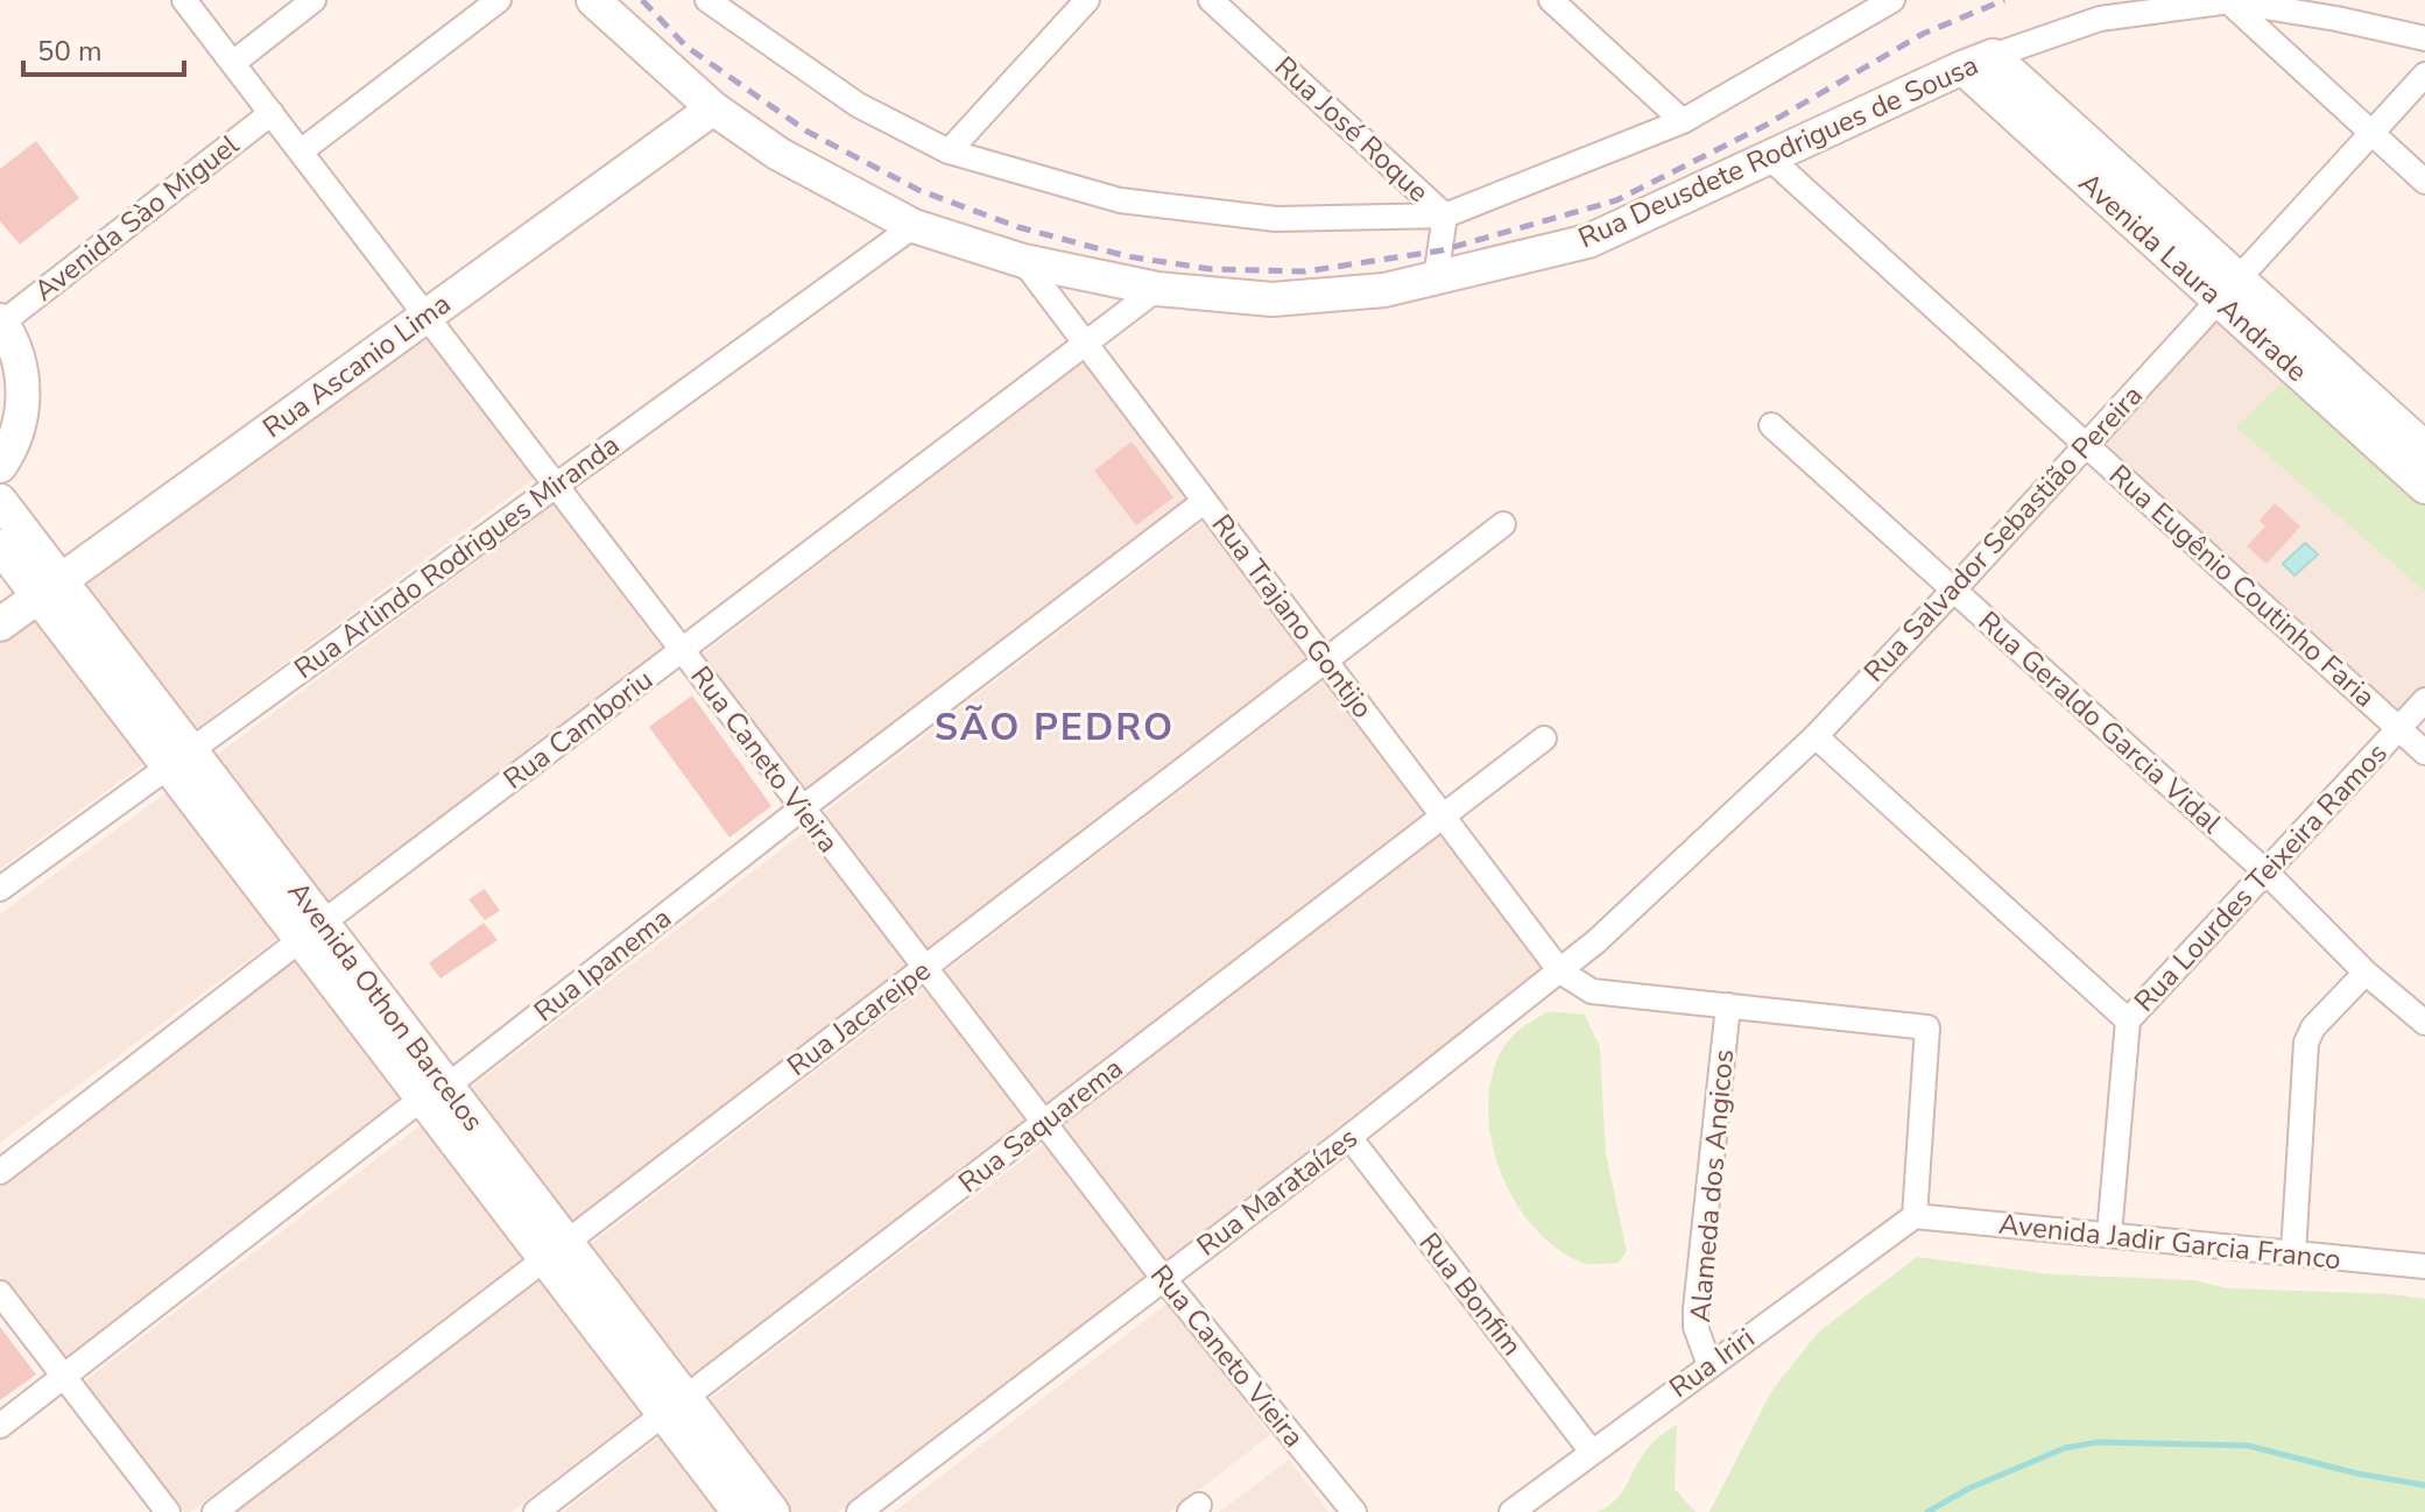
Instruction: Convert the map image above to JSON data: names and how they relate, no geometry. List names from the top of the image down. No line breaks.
{"streets":{"street":["Rua José Roque","Rua Deusdete Rodrigues de Sousa","Avenida Sào Miguel","Avenida Laura Andrade","Rua Ascanio Lima","Rua Salvador Sebastião Pereira","Rua Arlindo Rodrigues Miranda","Rua Eugênio Coutinho Faria","Rua Trajano Gontijo","Rua Geraldo Garcia Vidal","Rua Camboriu","Rua Caneto Vieira","Rua Lourdes Teixeira Ramos","Rua Ipanema","Avenida Othon Barcelos","Rua Jacareipe","Rua Saquarema","Alameda dos Angicos","Rua Marataízes","Avenida Jadir Garcia Franco","Rua Bonfim","Rua Iriri"]},"crossings":[["Rua José Roque","Rua Deusdete Rodrigues de Sousa"],["Rua Deusdete Rodrigues de Sousa","Avenida Laura Andrade"],["Rua Deusdete Rodrigues de Sousa","Rua Ascanio Lima"],["Rua Deusdete Rodrigues de Sousa","Rua Arlindo Rodrigues Miranda"],["Rua Deusdete Rodrigues de Sousa","Rua Eugênio Coutinho Faria"],["Rua Deusdete Rodrigues de Sousa","Rua Trajano Gontijo"],["Rua Deusdete Rodrigues de Sousa","Rua Camboriu"],["Avenida Sào Miguel","Rua Caneto Vieira"],["Avenida Laura Andrade","Rua Salvador Sebastião Pereira"],["Rua Ascanio Lima","Rua Caneto Vieira"],["Rua Ascanio Lima","Avenida Othon Barcelos"],["Rua Salvador Sebastião Pereira","Rua Eugênio Coutinho Faria"],["Rua Salvador Sebastião Pereira","Rua Trajano Gontijo"],["Rua Salvador Sebastião Pereira","Rua Geraldo Garcia Vidal"],["Rua Salvador Sebastião Pereira","Rua Marataízes"],["Rua Arlindo Rodrigues Miranda","Rua Caneto Vieira"],["Rua Arlindo Rodrigues Miranda","Avenida Othon Barcelos"],["Rua Eugênio Coutinho Faria","Rua Lourdes Teixeira Ramos"],["Rua Trajano Gontijo","Rua Camboriu"],["Rua Trajano Gontijo","Rua Ipanema"],["Rua Trajano Gontijo","Rua Jacareipe"],["Rua Trajano Gontijo","Rua Saquarema"],["Rua Trajano Gontijo","Rua Marataízes"],["Rua Geraldo Garcia Vidal","Rua Lourdes Teixeira Ramos"],["Rua Camboriu","Rua Caneto Vieira"],["Rua Camboriu","Avenida Othon Barcelos"],["Rua Caneto Vieira","Rua Ipanema"],["Rua Caneto Vieira","Rua Jacareipe"],["Rua Caneto Vieira","Rua Saquarema"],["Rua Caneto Vieira","Rua Marataízes"],["Rua Lourdes Teixeira Ramos","Avenida Jadir Garcia Franco"],["Rua Ipanema","Avenida Othon Barcelos"],["Avenida Othon Barcelos","Rua Jacareipe"],["Avenida Othon Barcelos","Rua Saquarema"],["Alameda dos Angicos","Rua Iriri"],["Rua Marataízes","Rua Bonfim"],["Avenida Jadir Garcia Franco","Rua Iriri"],["Rua Bonfim","Rua Iriri"]],"districts":["SÃO PEDRO"],"scale_bar":"50 m"}
